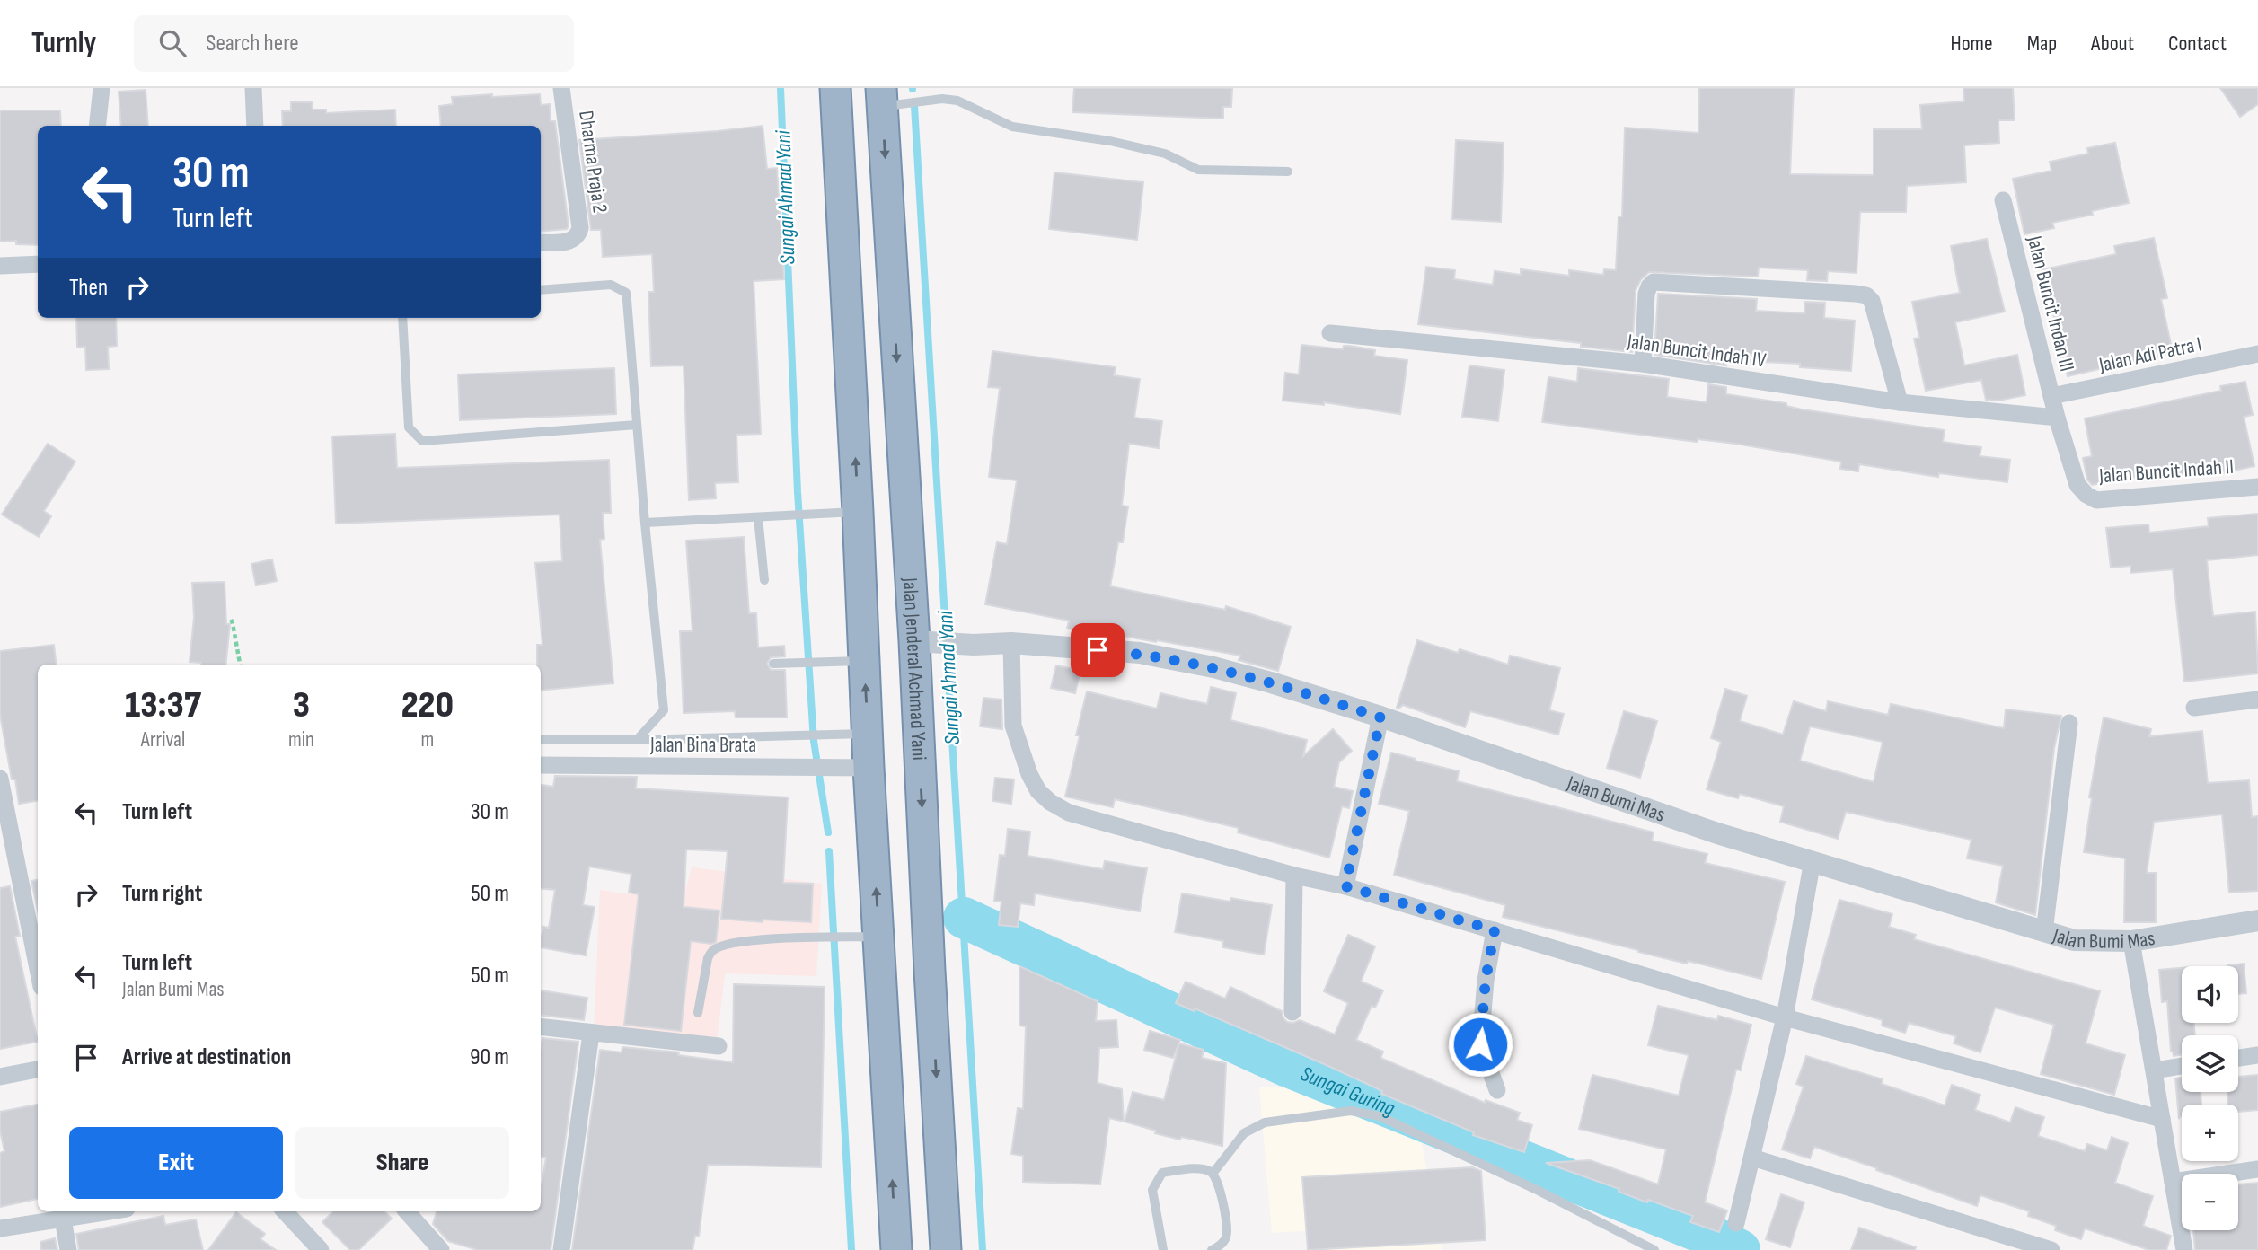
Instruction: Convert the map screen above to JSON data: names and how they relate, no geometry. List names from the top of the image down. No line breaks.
{"streets":{"highway":["Jalan Jenderal Achmad Yani"],"street":["Dharma Praja 2","Jalan Buncit Indan III","Jalan Buncit Indah IV","Jalan Adi Patra I","Jalan Buncit Indah II","Jalan Bina Brata","Jalan Bumi Mas"]},"crossings":[["Jalan Buncit Indan III","Jalan Buncit Indah IV"],["Jalan Buncit Indan III","Jalan Adi Patra I"],["Jalan Buncit Indan III","Jalan Buncit Indah II"],["Jalan Buncit Indah IV","Jalan Buncit Indah II"],["Jalan Jenderal Achmad Yani","Jalan Bumi Mas"]],"water":["Sungai Ahmad Yani","Sungai Guring"],"page":{"header":"Turnly","search":"Search here","nav":["Home","Map","About","Contact"],"turn":["30 m","Turn left"],"then":"Then","eta":["13:37","Arrival","3","min","220","m"],"list":[{"name":"Turn left","value":"30 m"},{"name":"Turn right","value":"50 m"},{"name":"Turn left","note":"Jalan Bumi Mas","value":"50 m"},{"name":"Arrive at destination","value":"90 m"}],"map_buttons":["+","−"],"buttons":["Exit","Share"]}}
